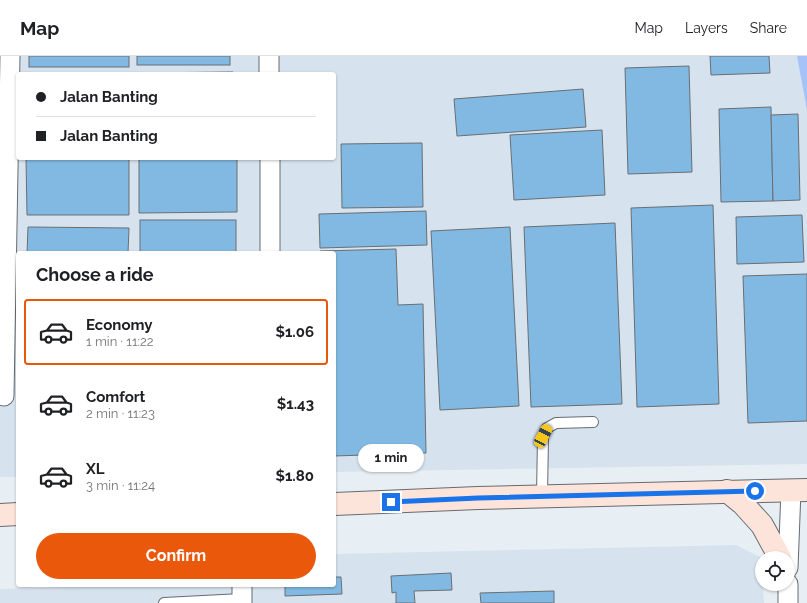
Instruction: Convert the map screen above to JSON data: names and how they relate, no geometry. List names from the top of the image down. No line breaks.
{"page":{"header":"Map","nav":["Map","Layers","Share"],"banner":["Jalan Banting","Jalan Banting"],"heading":"Choose a ride","list":[{"name":"Economy","note":"1 min · 11:22","value":"$1.06"},{"name":"Comfort","note":"2 min · 11:23","value":"$1.43"},{"name":"XL","note":"3 min · 11:24","value":"$1.80"}],"bubble":"1 min","buttons":"Confirm"}}
